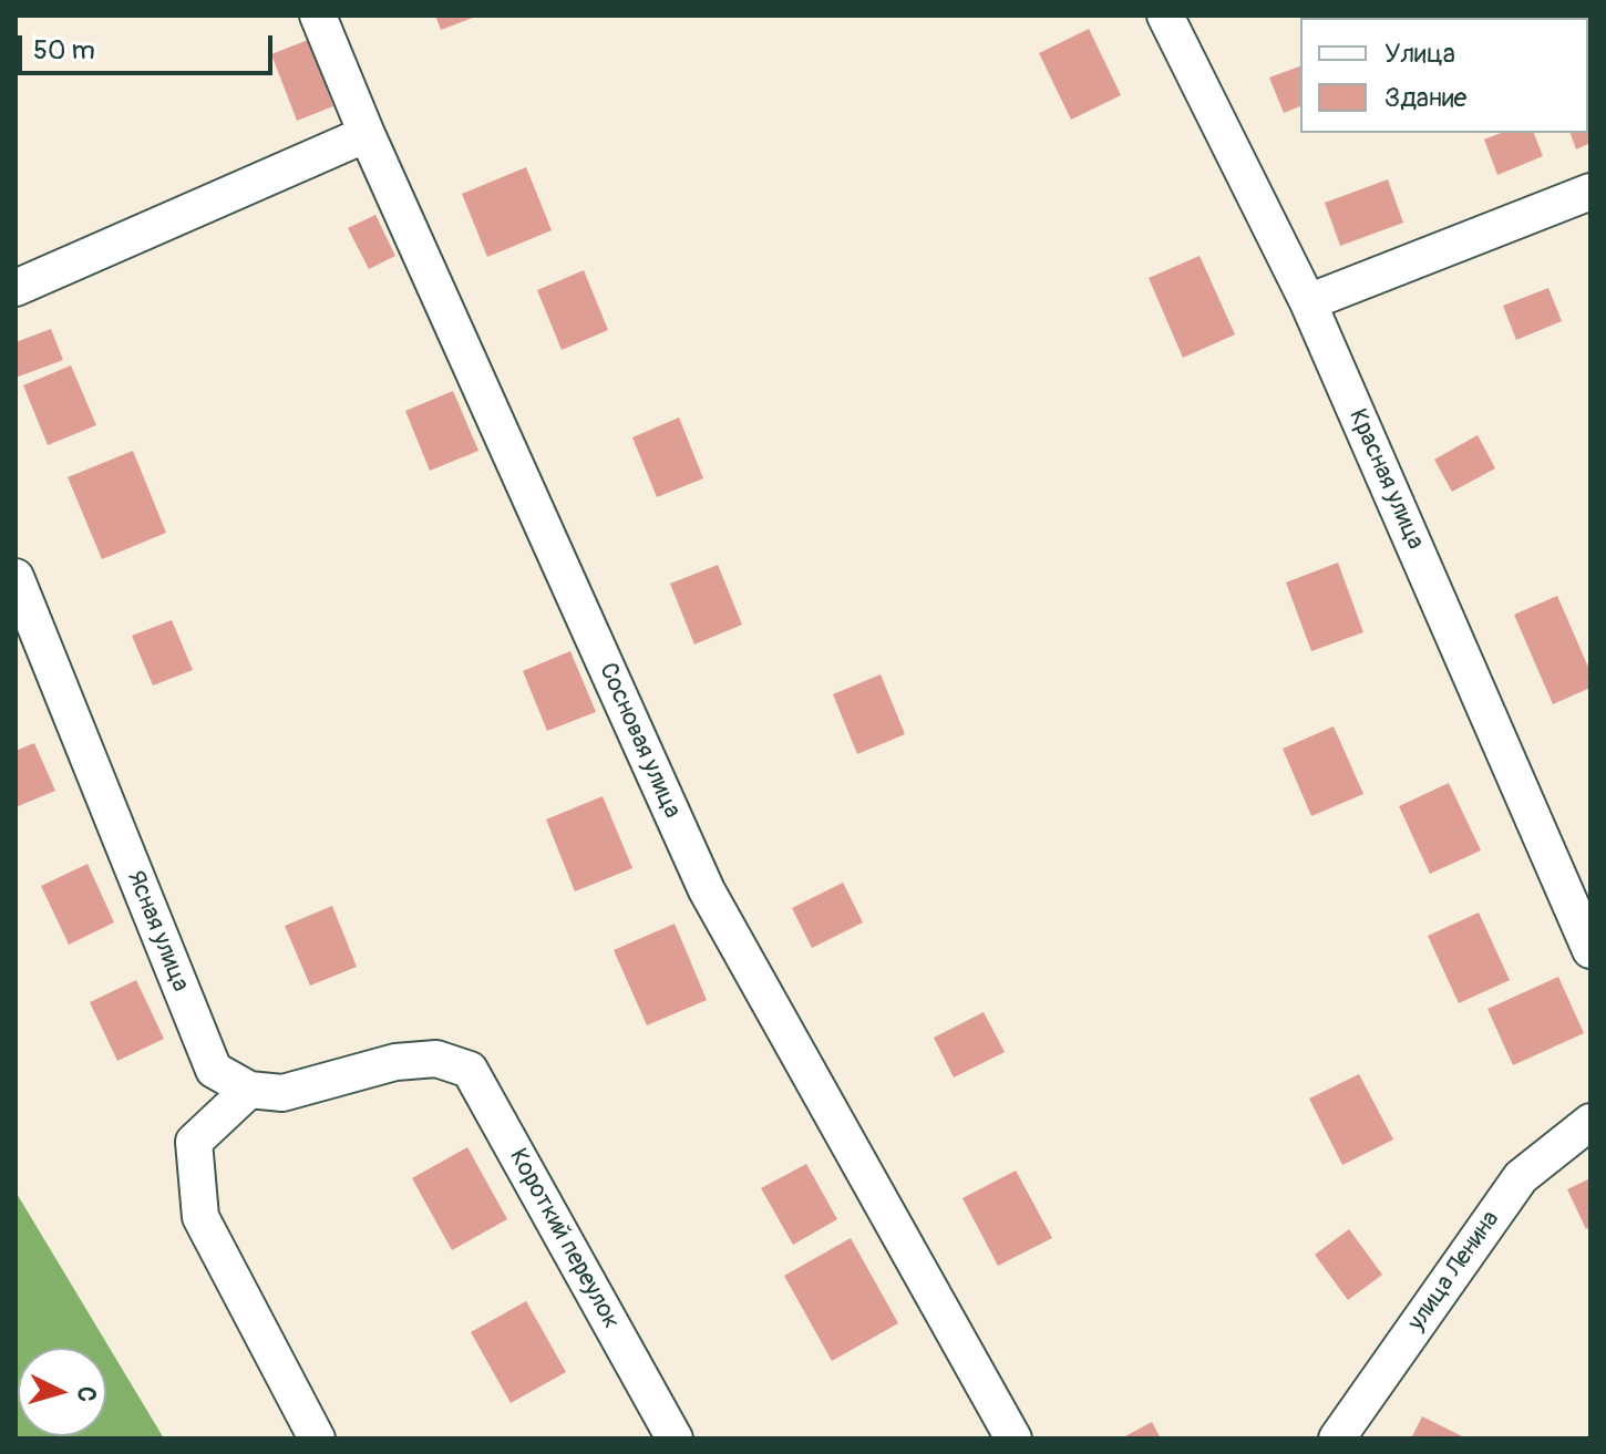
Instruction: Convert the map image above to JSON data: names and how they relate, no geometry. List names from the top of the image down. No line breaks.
{"streets":{"street":["Красная улица","Сосновая улица","Ясная улица","Короткий переулок","улица Ленина"]},"crossings":[["Ясная улица","Короткий переулок"]],"legend":["Улица","Здание"],"scale_bar":"50 m","north":"right"}
